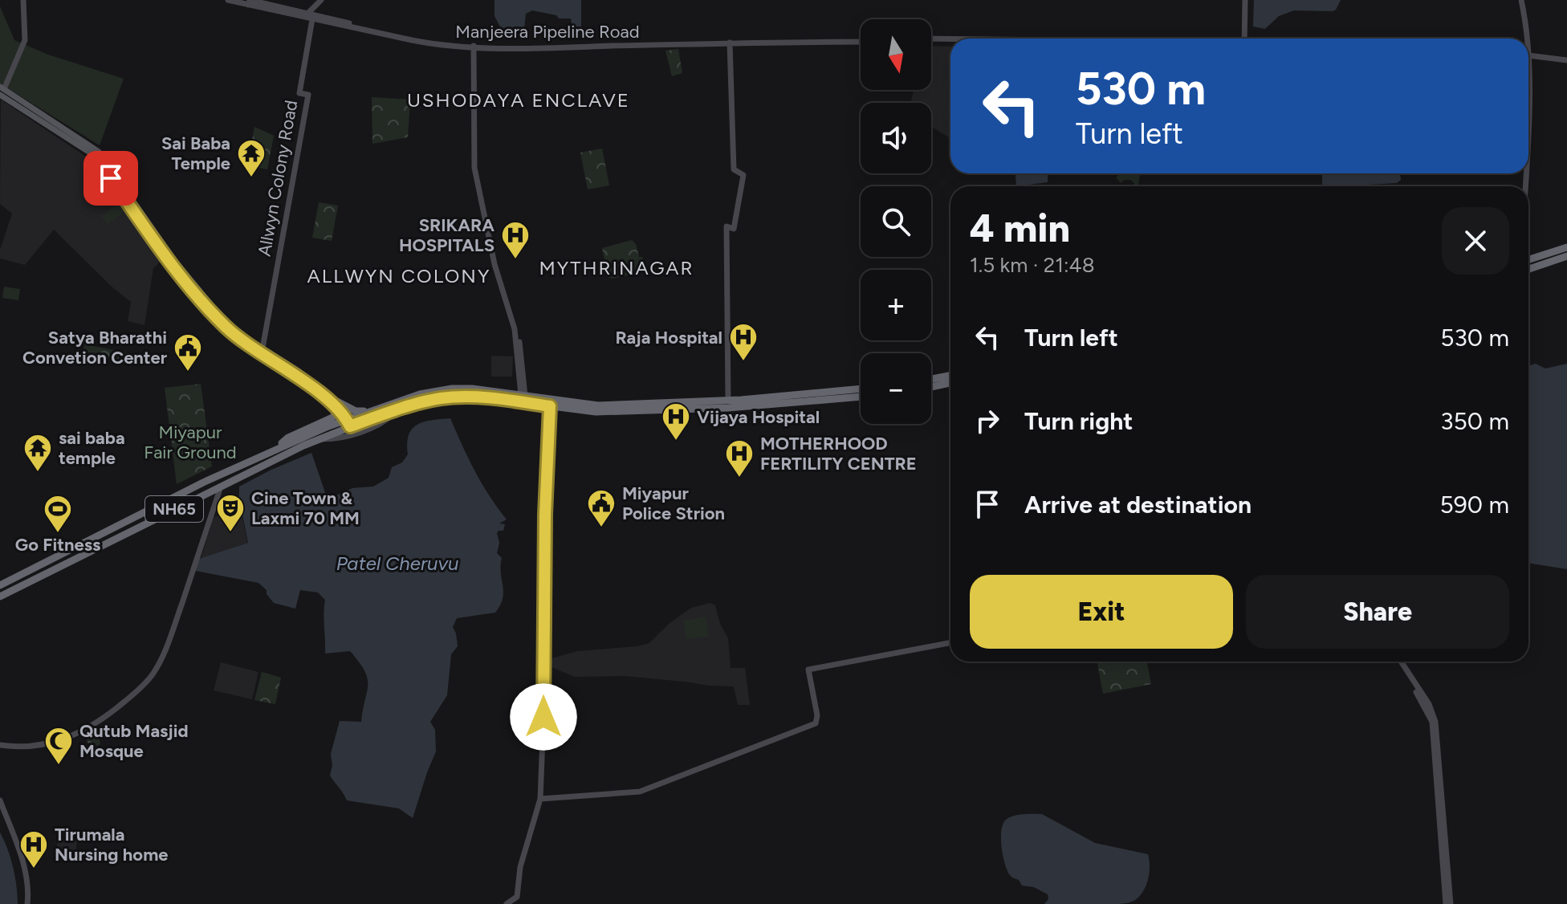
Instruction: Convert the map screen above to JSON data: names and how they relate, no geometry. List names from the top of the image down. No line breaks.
{"streets":{"highway":["NH65"],"street":["Manjeera Pipeline Road","Allwyn Colony Road"]},"crossings":[["Manjeera Pipeline Road","Allwyn Colony Road"]],"districts":["USHODAYA ENCLAVE","MYTHRINAGAR","ALLWYN COLONY"],"water":["Patel Cheruvu"],"parks":["Miyapur Fair Ground"],"places":{"temple":["Sai Baba Temple","sai baba temple"],"hospital":["SRIKARA HOSPITALS","Raja Hospital","Vijaya Hospital","MOTHERHOOD FERTILITY CENTRE","Tirumala Nursing home"],"public building":["Satya Bharathi Convetion Center","Miyapur Police Strion"],"theatre":["Cine Town & Laxmi 70 MM"],"sports":["Go Fitness"],"mosque":["Qutub Masjid Mosque"]},"north":"bottom","page":{"map_buttons":["+","−"],"turn":["530 m","Turn left"],"heading":["4 min","1.5 km · 21:48"],"list":[{"name":"Turn left","value":"530 m"},{"name":"Turn right","value":"350 m"},{"name":"Arrive at destination","value":"590 m"}],"buttons":["Exit","Share"]}}
